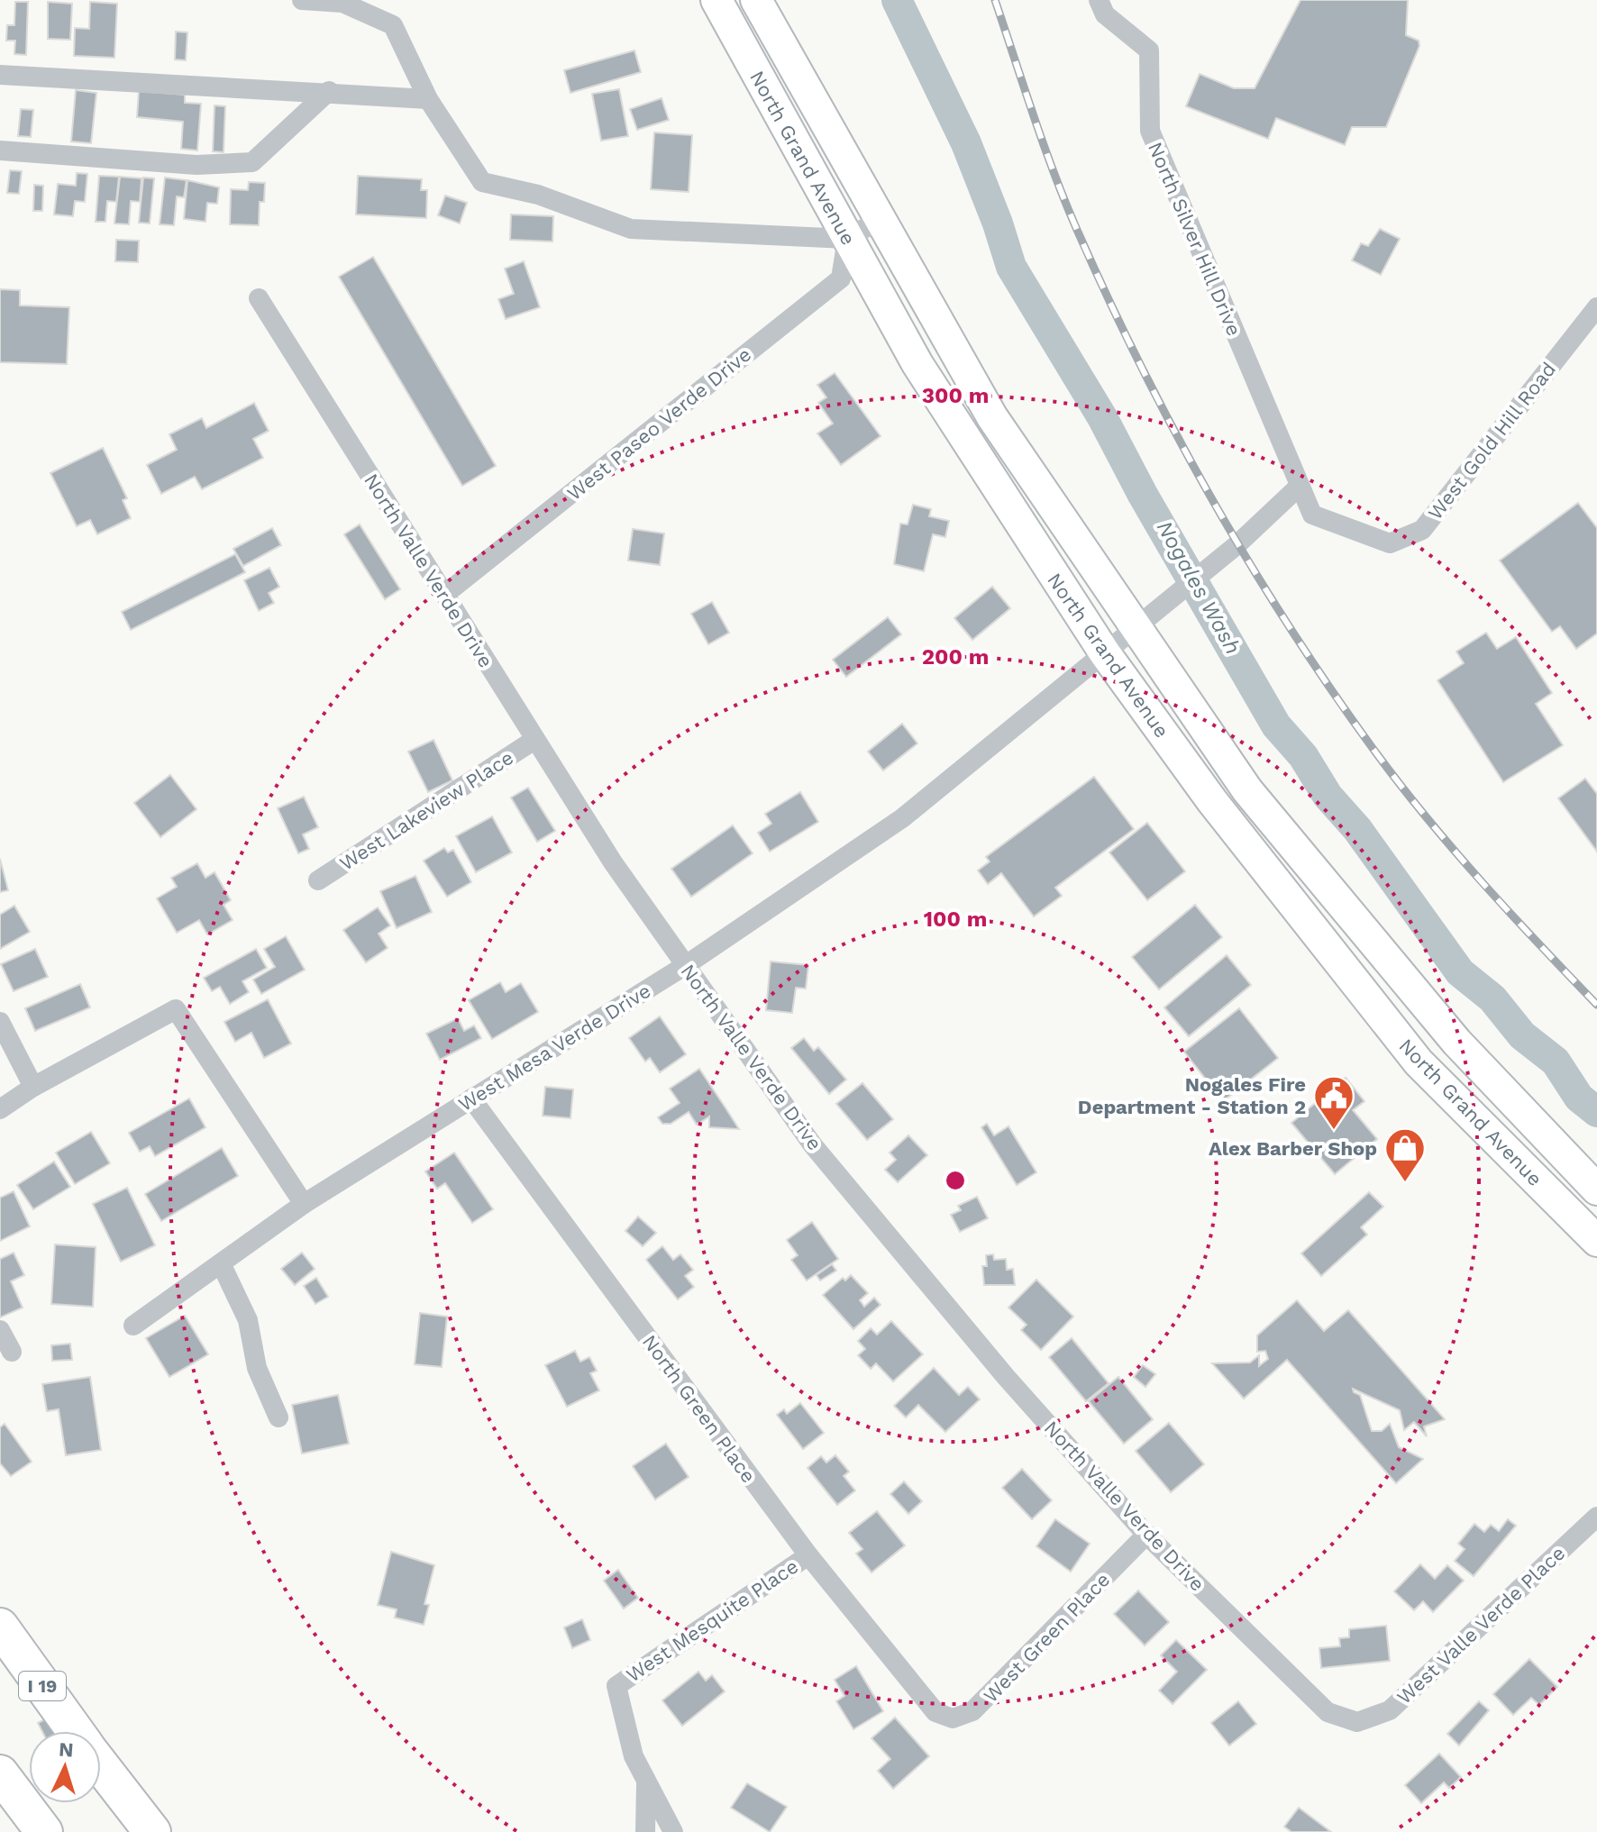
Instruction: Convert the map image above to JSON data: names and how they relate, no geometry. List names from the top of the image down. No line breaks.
{"streets":{"highway":["I 19"],"main road":["North Grand Avenue"],"street":["North Silver Hill Drive","West Paseo Verde Drive","West Gold Hill Road","North Valle Verde Drive","West Lakeview Place","West Mesa Verde Drive","North Green Place","West Mesquite Place","West Valle Verde Place","West Green Place"]},"crossings":[["North Grand Avenue","West Paseo Verde Drive"],["North Grand Avenue","West Mesa Verde Drive"],["North Silver Hill Drive","West Gold Hill Road"],["West Paseo Verde Drive","North Valle Verde Drive"],["North Valle Verde Drive","West Lakeview Place"],["North Valle Verde Drive","West Mesa Verde Drive"],["North Valle Verde Drive","West Valle Verde Place"],["North Valle Verde Drive","West Green Place"],["West Mesa Verde Drive","North Green Place"],["North Green Place","West Mesquite Place"],["North Green Place","West Green Place"]],"water":["Nogales Wash"],"places":{"public building":["Nogales Fire Department - Station 2"],"shop":["Alex Barber Shop"]},"north":"top","rings":["300 m","200 m","100 m"]}
